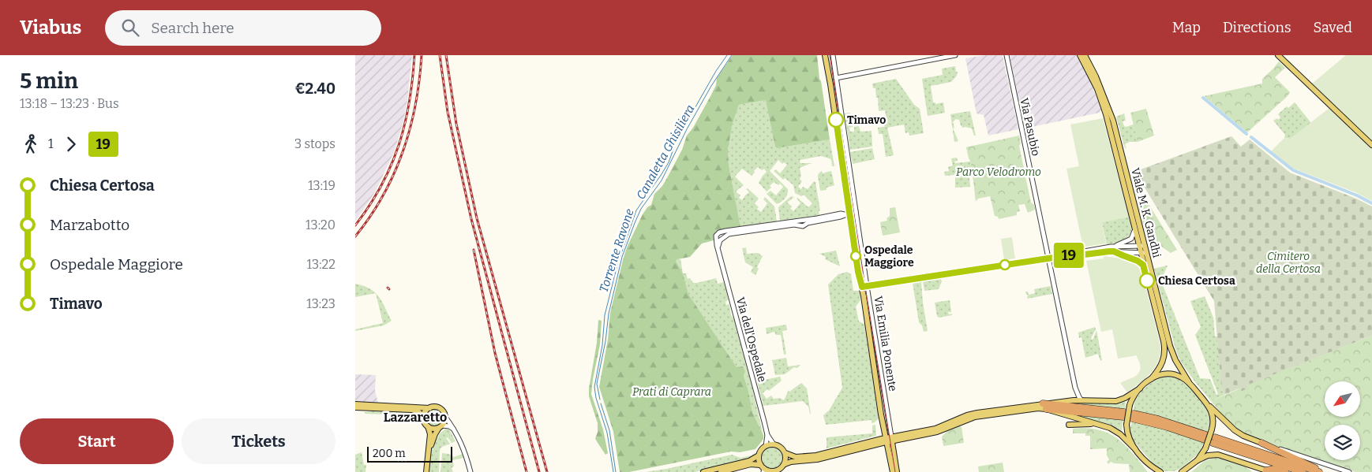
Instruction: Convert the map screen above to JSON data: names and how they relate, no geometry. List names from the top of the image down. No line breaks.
{"streets":{"main road":["Viale M. K. Gandhi","Via Emilia Ponente"],"street":["Via Pasubio","Via dell'Ospedale"]},"districts":["Lazzaretto"],"water":["Canaletta Ghisiliera","Torrente Ravone"],"parks":["Parco Velodromo","Cimitero della Certosa","Prati di Caprara"],"places":["Timavo","Ospedale Maggiore","Chiesa Certosa"],"lines":["bus line 19"],"scale_bar":"200 m","north":"bottom left","page":{"header":"Viabus","search":"Search here","nav":["Map","Directions","Saved"],"heading":["5 min","13:18 – 13:23 · Bus","€2.40"],"on_map":"19","legs":["1","19","3 stops"],"list":[{"name":"Chiesa Certosa","value":"13:19"},{"name":"Marzabotto","value":"13:20"},{"name":"Ospedale Maggiore","value":"13:22"},{"name":"Timavo","value":"13:23"}],"buttons":["Start","Tickets"],"scale":"200 m"}}
